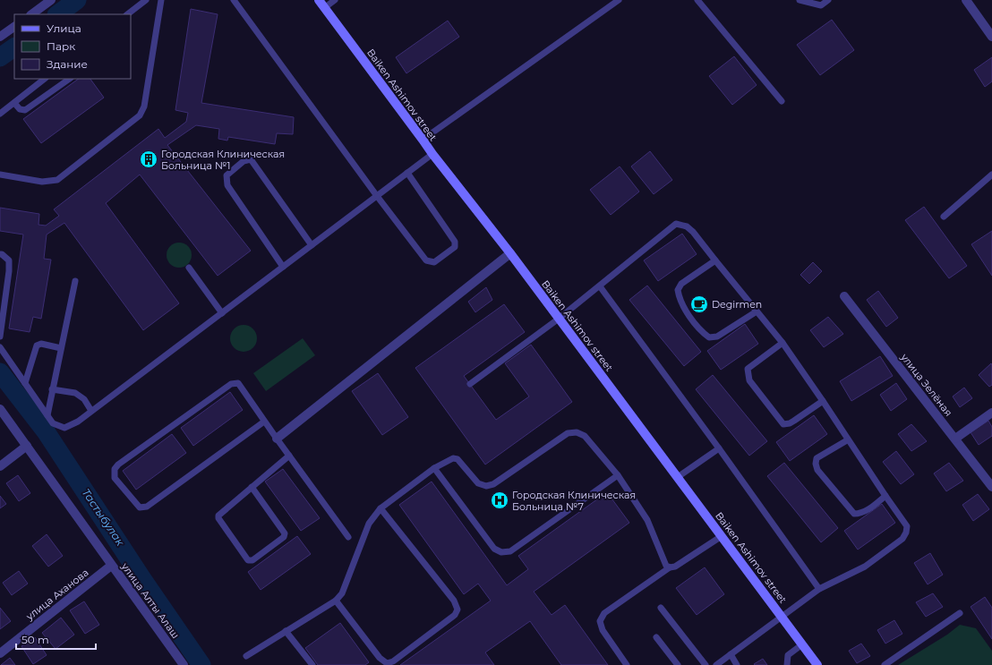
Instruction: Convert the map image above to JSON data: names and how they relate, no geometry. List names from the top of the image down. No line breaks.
{"streets":{"main road":["Baiken Ashimov street"],"street":["улица Зелёная","улица Аханова","улица Алты Алаш"]},"crossings":[["улица Аханова","улица Алты Алаш"]],"water":["Тастыбулак"],"places":{"building":["Городская Клиническая Больница №1"],"cafe":["Degirmen"],"hospital":["Городская Клиническая Больница №7"]},"legend":["Улица","Парк","Здание"],"scale_bar":"50 m"}
